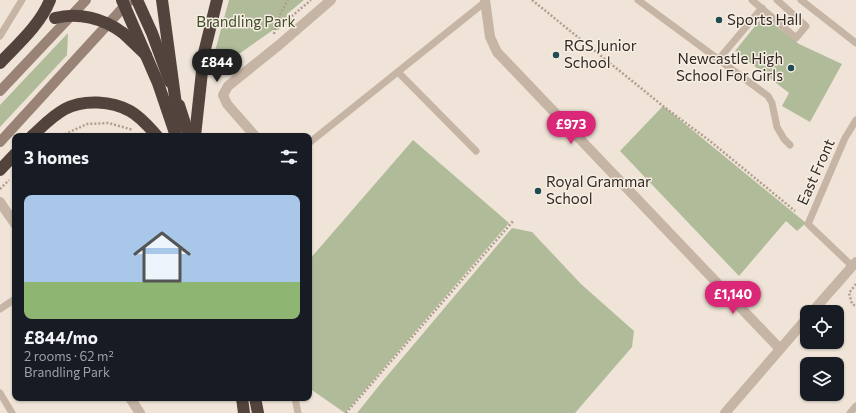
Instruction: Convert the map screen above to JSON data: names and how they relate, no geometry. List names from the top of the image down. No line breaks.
{"streets":{"lane":["East Front"]},"parks":["Brandling Park"],"places":["Sports Hall","RGS Junior School","Newcastle High School For Girls","Royal Grammar School"],"page":{"price":["£844","£973","£1,140"],"heading":"3 homes","list":[{"name":"£844/mo","note":"2 rooms · 62 m² · Brandling Park"}]}}
